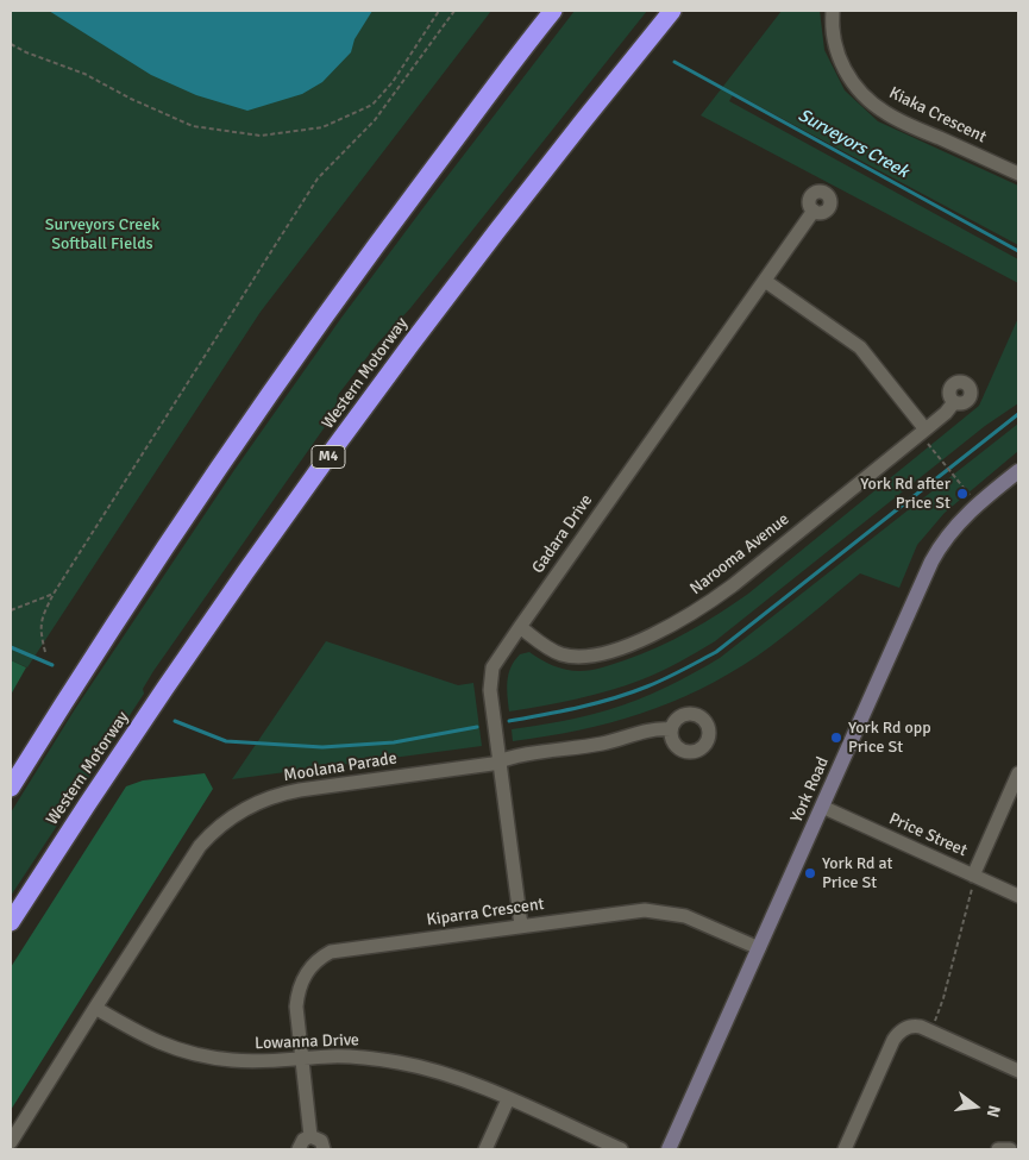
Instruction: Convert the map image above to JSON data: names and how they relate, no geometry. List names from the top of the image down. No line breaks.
{"streets":{"highway":["Western Motorway","M4"],"street":["Kiaka Crescent","Gadara Drive","Narooma Avenue","Moolana Parade","York Road","Price Street","Kiparra Crescent","Lowanna Drive"]},"crossings":[["Gadara Drive","Narooma Avenue"],["Gadara Drive","Moolana Parade"],["Gadara Drive","Kiparra Crescent"],["Moolana Parade","Lowanna Drive"],["York Road","Price Street"],["York Road","Kiparra Crescent"],["Kiparra Crescent","Lowanna Drive"]],"water":["Surveyors Creek"],"parks":["Surveyors Creek Softball Fields"],"places":["York Rd after Price St","York Rd opp Price St","York Rd at Price St"],"north":"right"}
